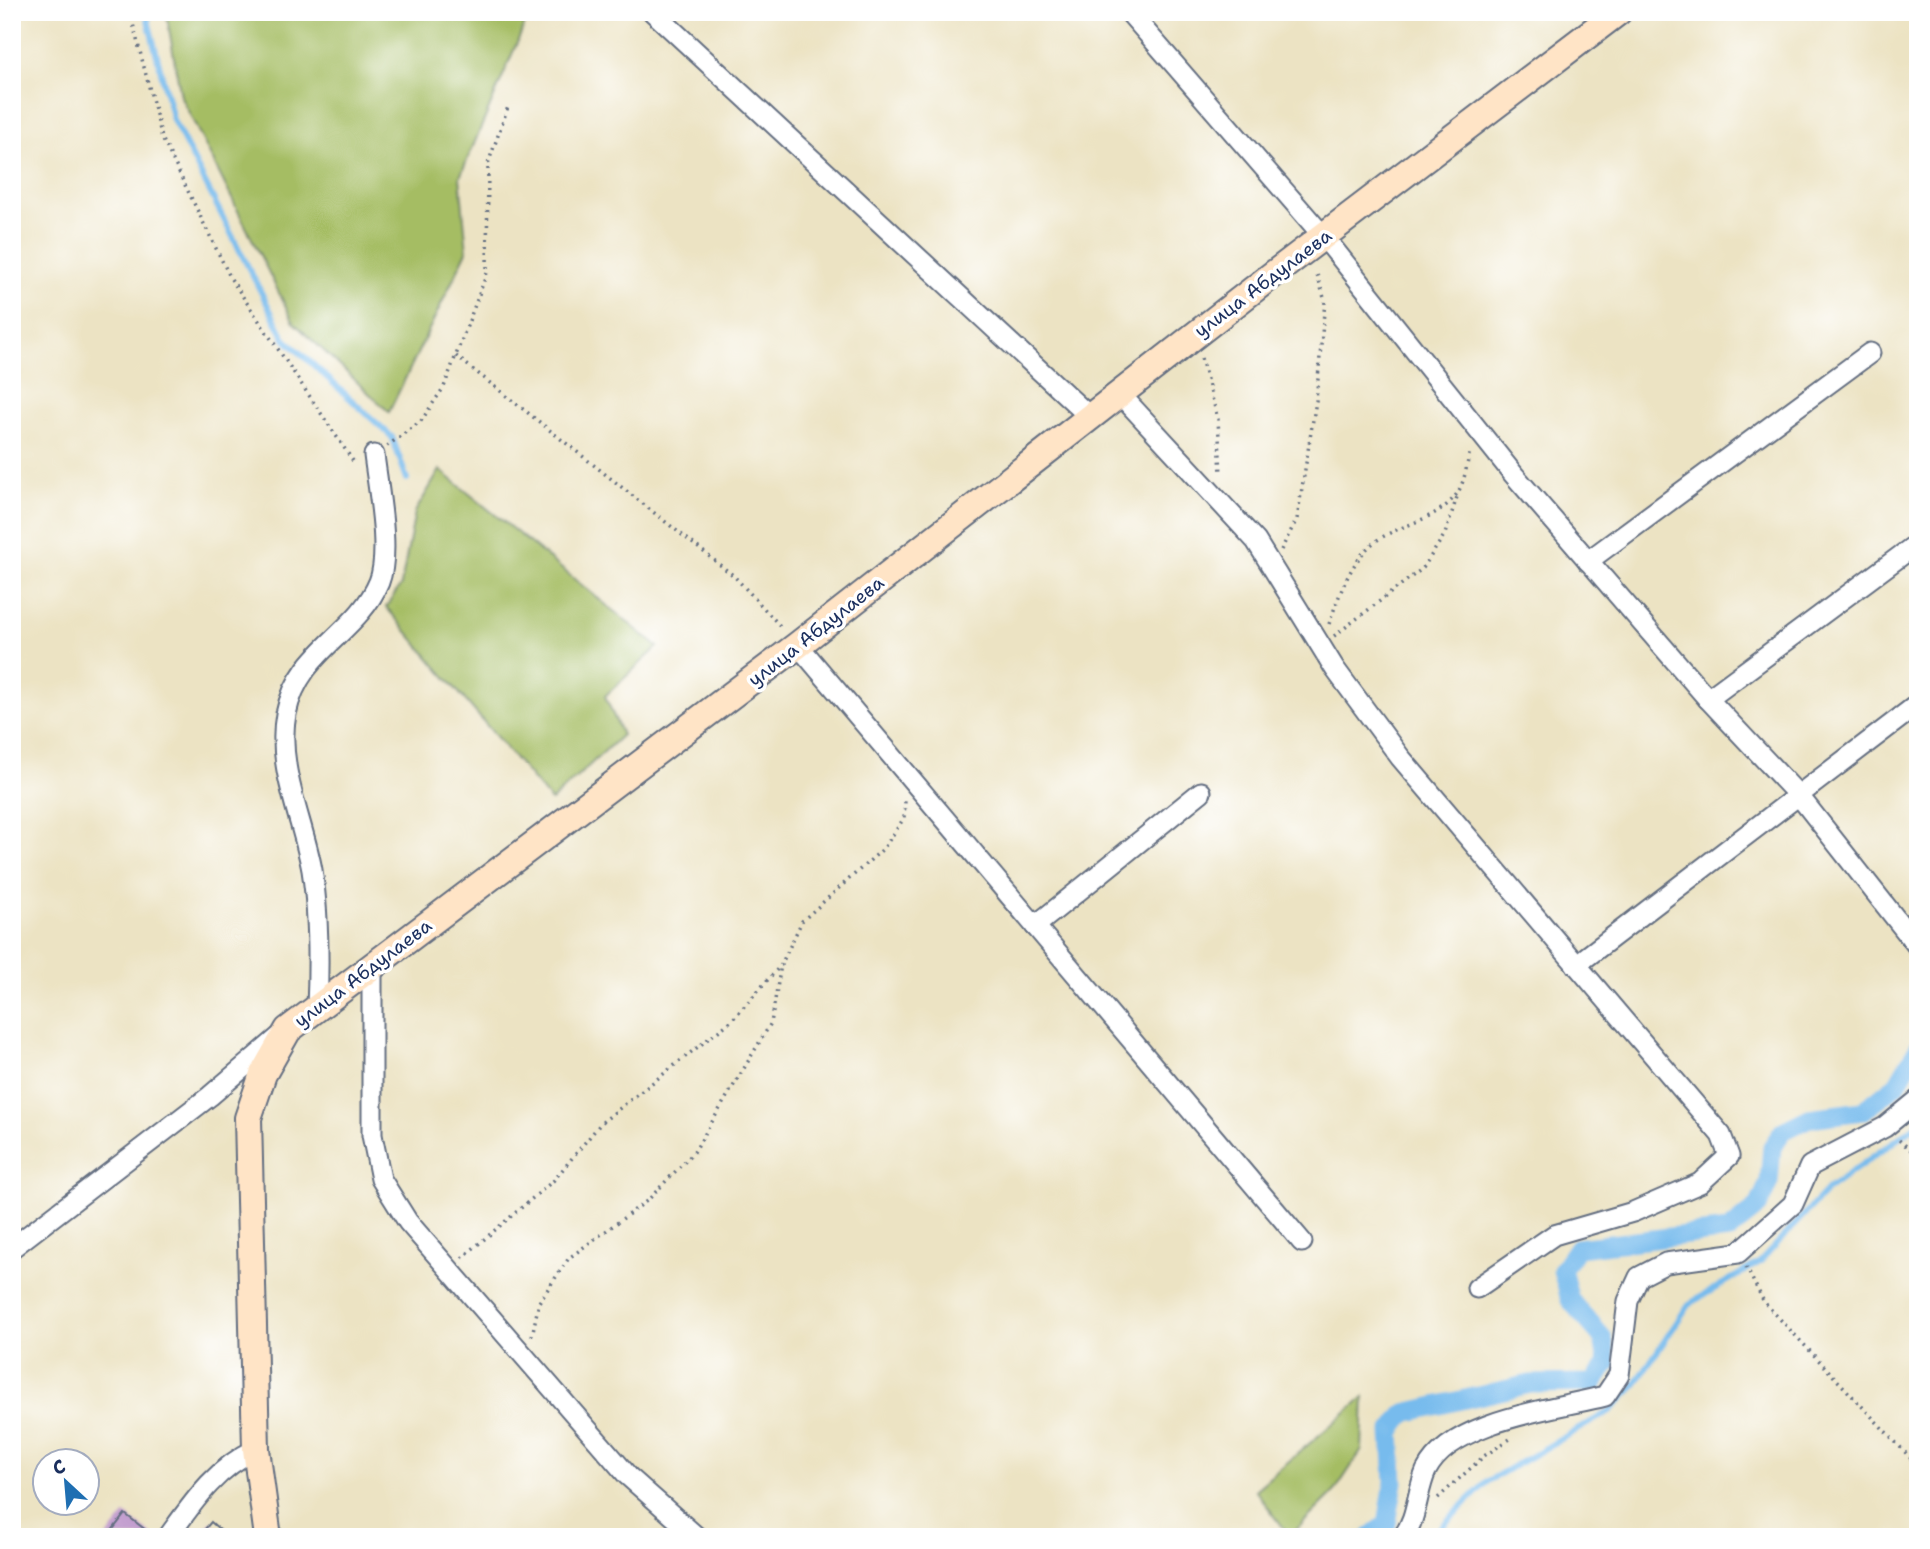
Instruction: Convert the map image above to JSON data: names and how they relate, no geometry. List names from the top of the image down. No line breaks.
{"streets":{"main road":["улица Абдулаева"]},"north":"top left"}
